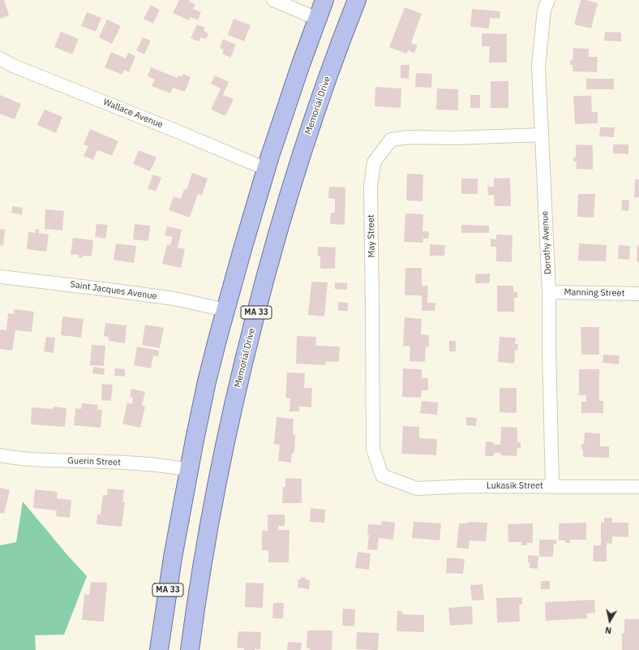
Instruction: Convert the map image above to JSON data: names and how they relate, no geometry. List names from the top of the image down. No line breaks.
{"streets":{"main road":["Memorial Drive","MA 33"],"street":["Wallace Avenue","May Street","Dorothy Avenue","Saint Jacques Avenue","Manning Street","Guerin Street","Lukasik Street"]},"crossings":[["Wallace Avenue","MA 33"],["May Street","Dorothy Avenue"],["May Street","Lukasik Street"],["Dorothy Avenue","Manning Street"],["Dorothy Avenue","Lukasik Street"],["Saint Jacques Avenue","MA 33"],["MA 33","Guerin Street"]],"north":"bottom"}
